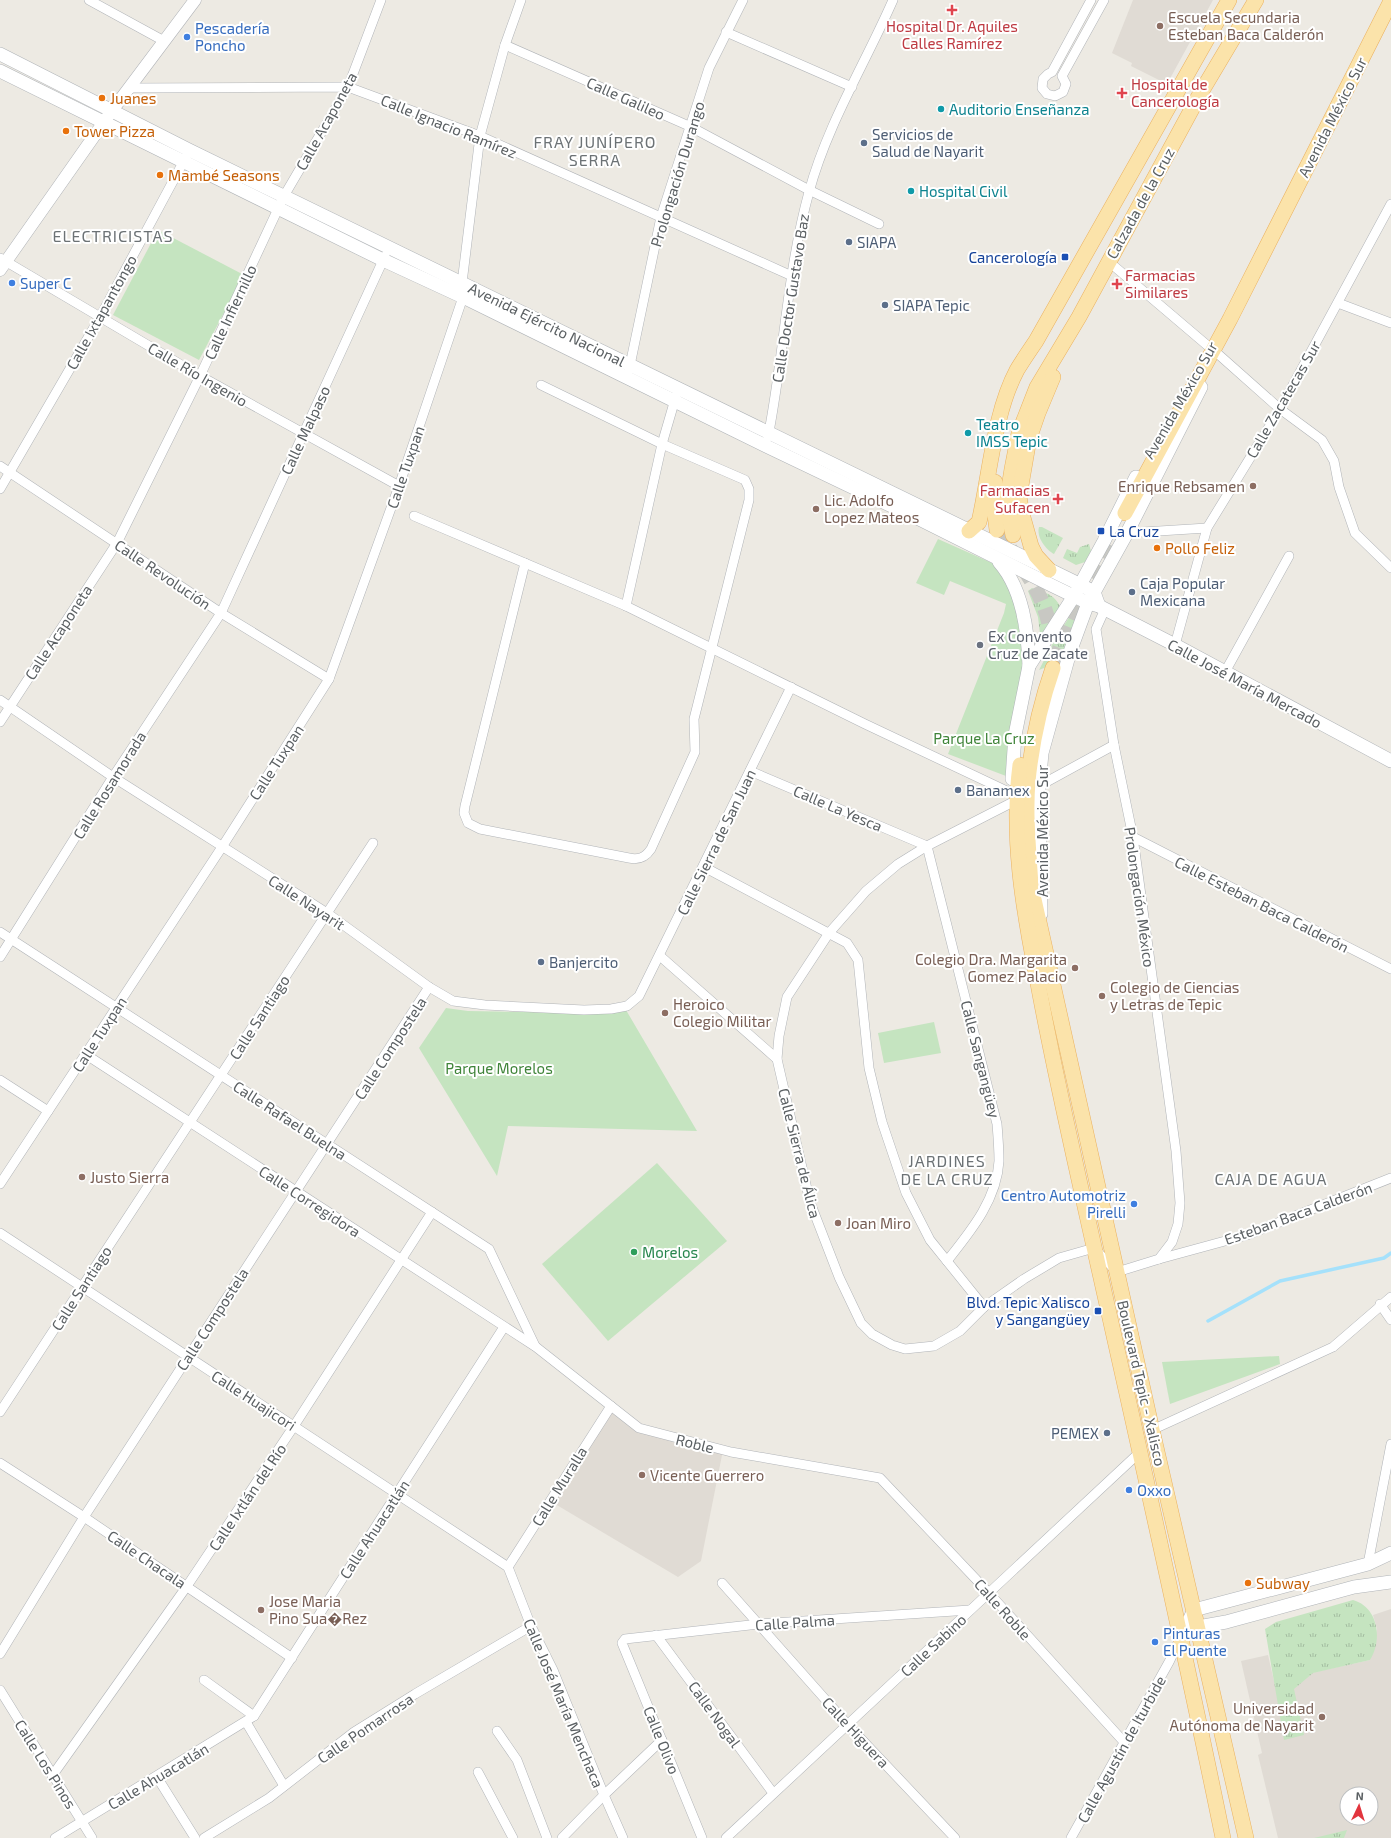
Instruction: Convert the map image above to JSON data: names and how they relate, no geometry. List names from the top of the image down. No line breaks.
{"streets":{"main road":["Avenida México Sur","Calzada de la Cruz","Avenida Ejército Nacional","Calle José María Mercado","Boulevard Tepic - Xalisco"],"street":["Calle Galileo","Calle Acaponeta","Calle Ignacio Ramírez","Prolongación Durango","Calle Doctor Gustavo Baz","Calle Ixtapantongo","Calle Infiernillo","Calle Río Ingenio","Calle Zacatecas Sur","Calle Malpaso","Calle Tuxpan","Calle Revolución","Calle Rosamorada","Calle La Yesca","Calle Sierra de San Juan","Prolongación México","Calle Nayarit","Calle Esteban Baca Calderón","Calle Santiago","Calle Compostela","Calle Sangangüey","Calle Rafael Buelna","Calle Sierra de Álica","Calle Corregidora","Esteban Baca Calderón","Calle Huajicori","Roble","Calle Muralla","Calle Ixtlán del Río","Calle Ahuacatlán","Calle Chacala","Calle Roble","Calle Palma","Calle Sabino","Calle José María Menchaca","Calle Nogal","Calle Pomarrosa","Calle Higuera","Calle Olivo","Calle Agustín de Iturbide","Calle Los Pinos"]},"crossings":[["Calle Galileo","Prolongación Durango"],["Calle Galileo","Calle Doctor Gustavo Baz"],["Avenida México Sur","Avenida Ejército Nacional"],["Avenida México Sur","Calle José María Mercado"],["Avenida México Sur","Prolongación México"],["Avenida México Sur","Calle Sierra de Álica"],["Avenida México Sur","Boulevard Tepic - Xalisco"],["Calle Acaponeta","Calle Ignacio Ramírez"],["Calle Acaponeta","Calle Infiernillo"],["Calle Acaponeta","Avenida Ejército Nacional"],["Calle Acaponeta","Calle Revolución"],["Calle Acaponeta","Calle Nayarit"],["Calle Ignacio Ramírez","Prolongación Durango"],["Calle Ignacio Ramírez","Calle Doctor Gustavo Baz"],["Prolongación Durango","Avenida Ejército Nacional"],["Calle Doctor Gustavo Baz","Avenida Ejército Nacional"],["Calle Ixtapantongo","Avenida Ejército Nacional"],["Calle Ixtapantongo","Calle Río Ingenio"],["Calle Ixtapantongo","Calle Revolución"],["Calle Infiernillo","Avenida Ejército Nacional"],["Calle Infiernillo","Calle Río Ingenio"],["Calle Infiernillo","Calle Revolución"],["Avenida Ejército Nacional","Calle Malpaso"],["Avenida Ejército Nacional","Calle Tuxpan"],["Avenida Ejército Nacional","Calle José María Mercado"],["Avenida Ejército Nacional","Prolongación México"],["Calle Río Ingenio","Calle Malpaso"],["Calle Río Ingenio","Calle Tuxpan"],["Calle Zacatecas Sur","Calle José María Mercado"],["Calle Malpaso","Calle Revolución"],["Calle Malpaso","Calle Rosamorada"],["Calle Tuxpan","Calle Revolución"],["Calle Tuxpan","Calle Nayarit"],["Calle Tuxpan","Calle Rafael Buelna"],["Calle Tuxpan","Calle Corregidora"],["Calle Revolución","Calle Rosamorada"],["Calle José María Mercado","Prolongación México"],["Calle Rosamorada","Calle Nayarit"],["Calle Rosamorada","Calle Rafael Buelna"],["Calle La Yesca","Calle Sierra de San Juan"],["Calle La Yesca","Calle Sangangüey"],["Calle La Yesca","Calle Sierra de Álica"],["Calle Sierra de San Juan","Calle Nayarit"],["Prolongación México","Calle Esteban Baca Calderón"],["Prolongación México","Esteban Baca Calderón"],["Calle Nayarit","Calle Santiago"],["Calle Nayarit","Calle Compostela"],["Calle Santiago","Calle Rafael Buelna"],["Calle Santiago","Calle Corregidora"],["Calle Santiago","Calle Huajicori"],["Calle Compostela","Calle Rafael Buelna"],["Calle Compostela","Calle Corregidora"],["Calle Compostela","Calle Huajicori"],["Calle Compostela","Calle Chacala"],["Calle Sangangüey","Calle Sierra de Álica"],["Calle Rafael Buelna","Calle Corregidora"],["Calle Rafael Buelna","Roble"],["Calle Rafael Buelna","Calle Ixtlán del Río"],["Calle Sierra de Álica","Boulevard Tepic - Xalisco"],["Calle Corregidora","Roble"],["Calle Corregidora","Calle Ixtlán del Río"],["Calle Corregidora","Calle Ahuacatlán"],["Boulevard Tepic - Xalisco","Calle Sabino"],["Boulevard Tepic - Xalisco","Calle Agustín de Iturbide"],["Calle Huajicori","Calle Muralla"],["Calle Huajicori","Calle Ixtlán del Río"],["Calle Huajicori","Calle Ahuacatlán"],["Calle Huajicori","Calle José María Menchaca"],["Roble","Calle Muralla"],["Roble","Calle Roble"],["Calle Muralla","Calle José María Menchaca"],["Calle Ixtlán del Río","Calle Chacala"],["Calle Ixtlán del Río","Calle Los Pinos"],["Calle Ahuacatlán","Calle Chacala"],["Calle Ahuacatlán","Calle Los Pinos"],["Calle Roble","Calle Sabino"],["Calle Roble","Calle Agustín de Iturbide"],["Calle Palma","Calle Sabino"],["Calle Palma","Calle Nogal"],["Calle Palma","Calle Higuera"],["Calle Palma","Calle Olivo"],["Calle Sabino","Calle Nogal"],["Calle Sabino","Calle Higuera"],["Calle José María Menchaca","Calle Pomarrosa"]],"districts":["FRAY JUNÍPERO SERRA","ELECTRICISTAS","JARDINES DE LA CRUZ","CAJA DE AGUA"],"parks":["Parque La Cruz","Parque Morelos"],"places":{"health":["Hospital Dr. Aquiles Calles Ramírez","Hospital de Cancerología","Farmacias Similares","Farmacias Sufacen"],"other":["Escuela Secundaria Esteban Baca Calderón","Pescadería Poncho","Juanes","Auditorio Enseñanza","Tower Pizza","Servicios de Salud de Nayarit","Mambé Seasons","Hospital Civil","SIAPA","Super C","SIAPA Tepic","Teatro IMSS Tepic","Enrique Rebsamen","Lic. Adolfo Lopez Mateos","Pollo Feliz","Caja Popular Mexicana","Ex Convento Cruz de Zacate","Banamex","Banjercito","Colegio Dra. Margarita Gomez Palacio","Colegio de Ciencias y Letras de Tepic","Heroico Colegio Militar","Justo Sierra","Centro Automotriz Pirelli","Joan Miro","Morelos","PEMEX","Vicente Guerrero","Oxxo","Subway","Jose Maria Pino Sua�Rez","Pinturas El Puente","Universidad Autónoma de Nayarit"],"transit":["Cancerología","La Cruz","Blvd. Tepic Xalisco y Sangangüey"]},"north":"top"}
